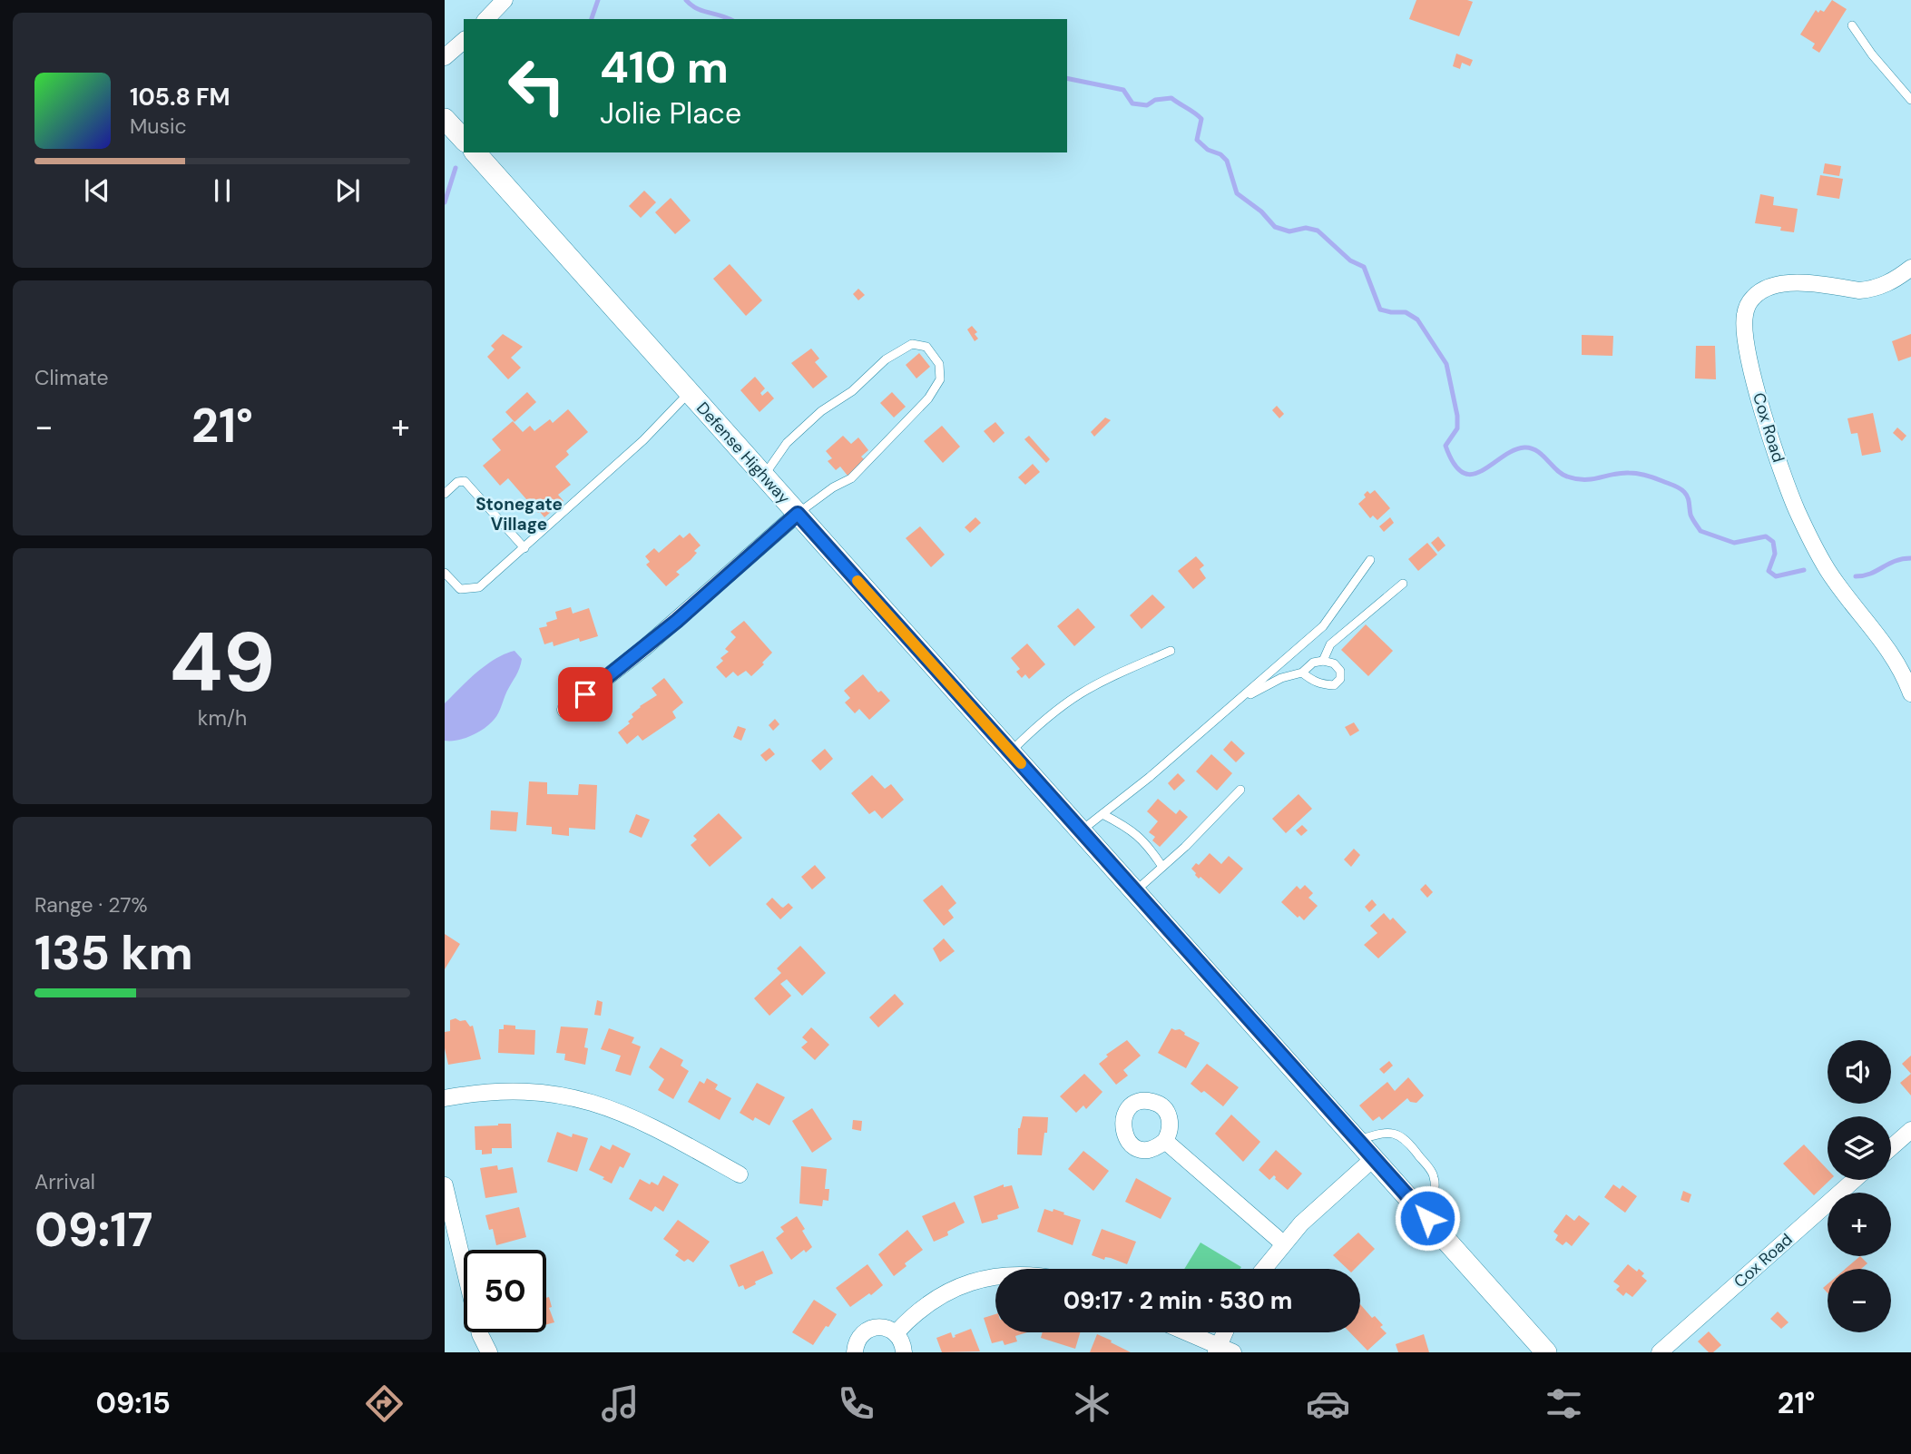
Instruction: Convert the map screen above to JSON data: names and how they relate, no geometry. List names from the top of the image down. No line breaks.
{"streets":{"main road":["Defense Highway"],"street":["Cox Road"]},"districts":["Stonegate Village"],"page":{"turn":["410 m","Jolie Place"],"song":["105.8 FM","Music"],"tile":["Climate",["49","km/h"],["Range · 27%","135 km"],["Arrival","09:17"]],"heat":["−","21°","+"],"map_buttons":["+","−"],"limit":"50","trip":"09:17 · 2 min · 530 m","tabs":["09:15","21°"]}}
